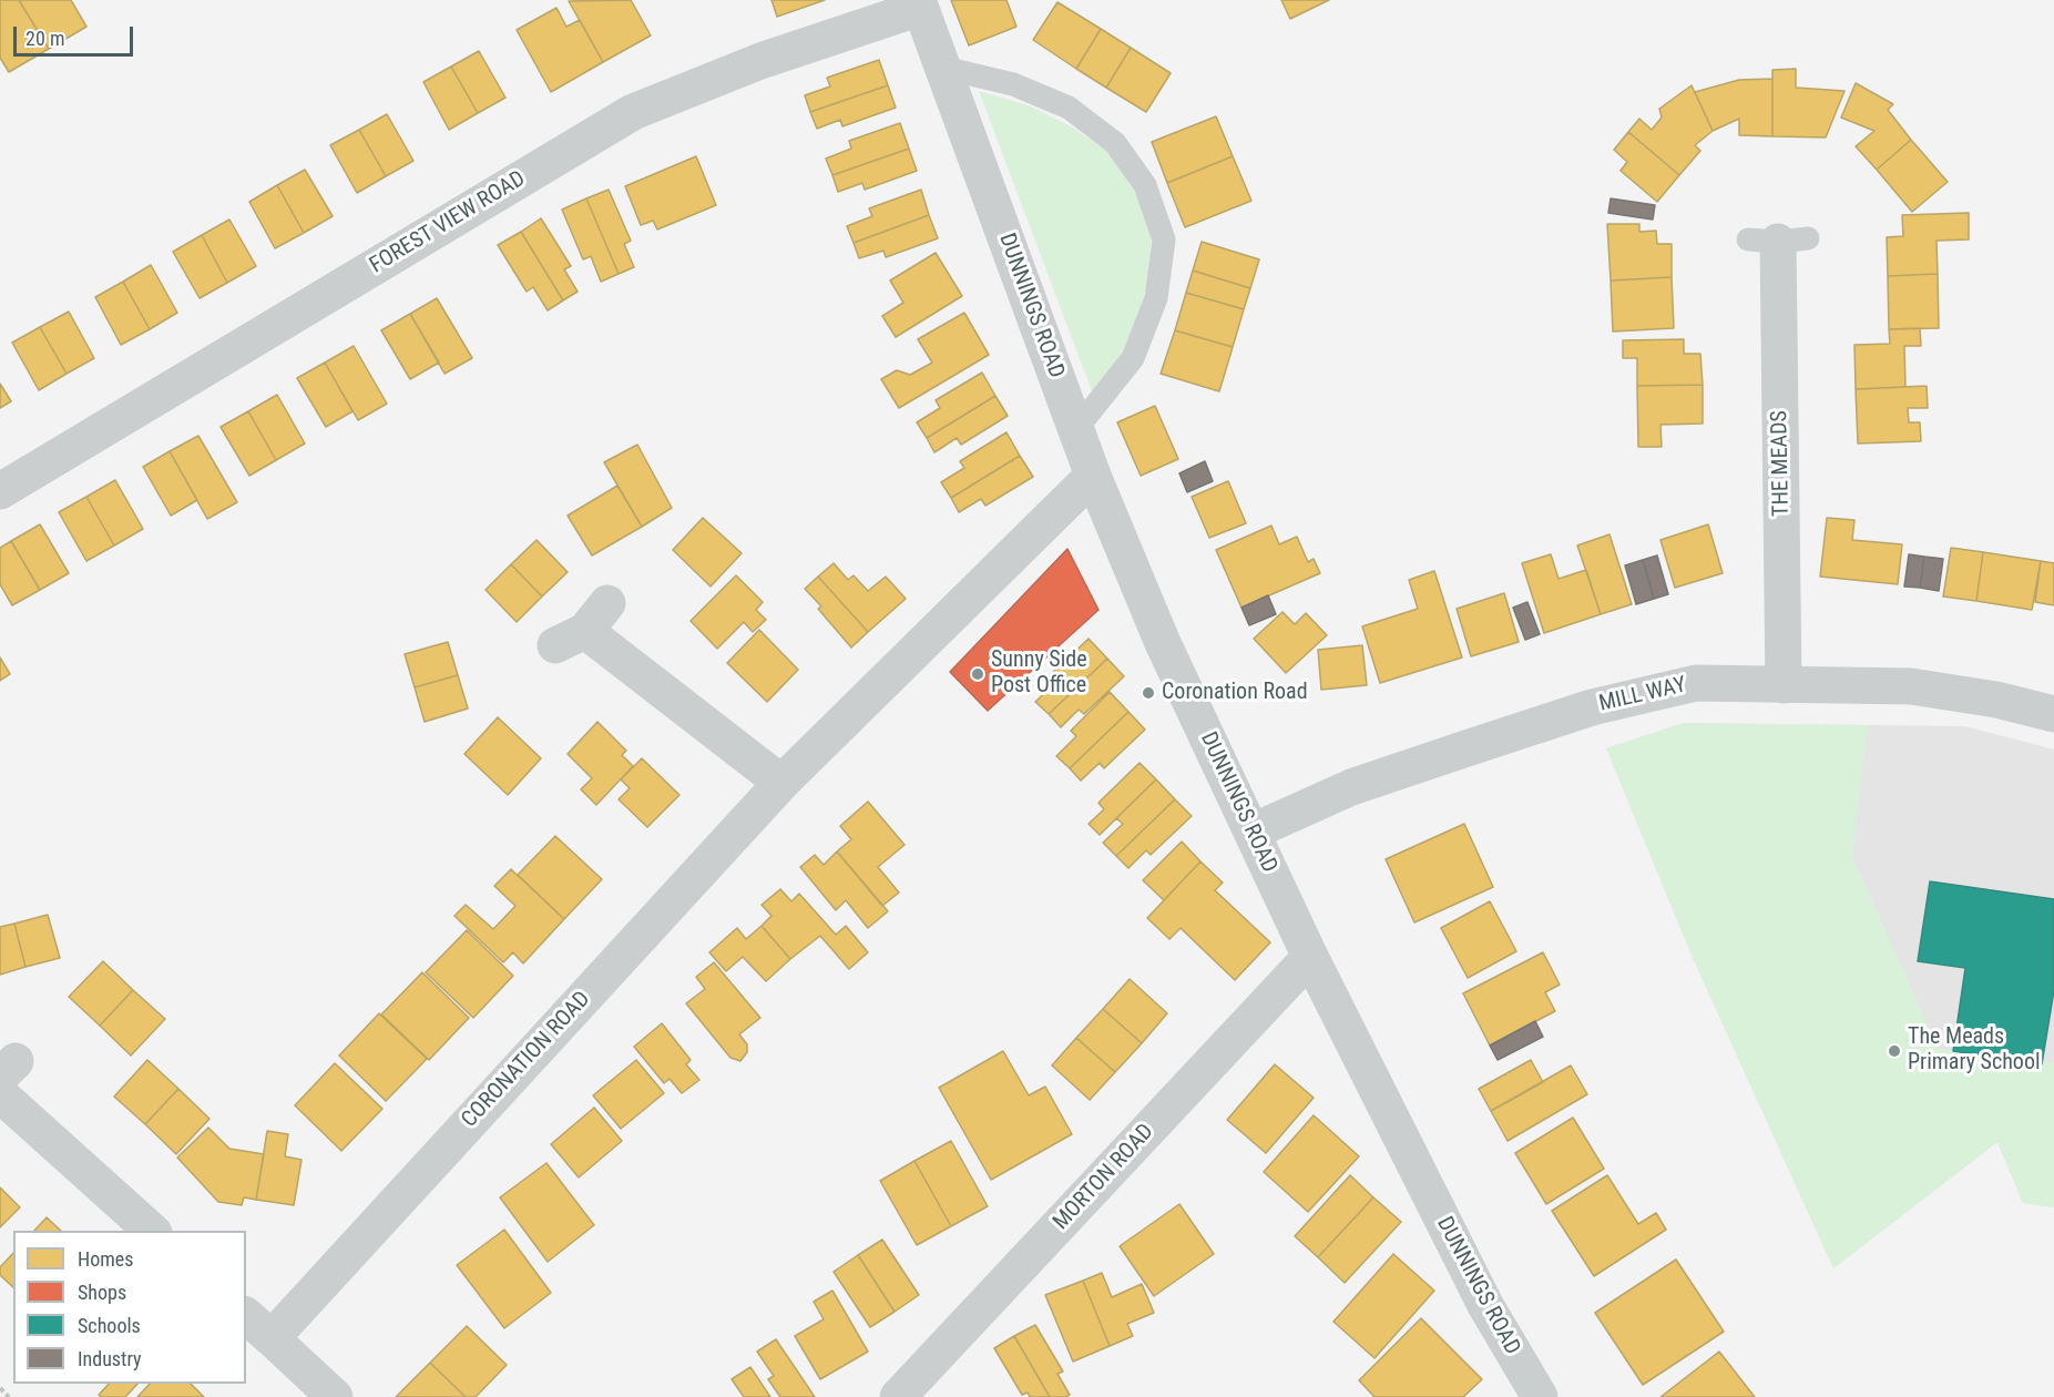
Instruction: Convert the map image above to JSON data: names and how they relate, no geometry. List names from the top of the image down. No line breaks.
{"streets":{"street":["FOREST VIEW ROAD","DUNNINGS ROAD","THE MEADS","MILL WAY","CORONATION ROAD","MORTON ROAD"]},"crossings":[["FOREST VIEW ROAD","DUNNINGS ROAD"],["DUNNINGS ROAD","MILL WAY"],["DUNNINGS ROAD","CORONATION ROAD"],["DUNNINGS ROAD","MORTON ROAD"],["THE MEADS","MILL WAY"]],"places":["Sunny Side Post Office","Coronation Road","The Meads Primary School"],"legend":["Homes","Shops","Schools","Industry"],"scale_bar":"20 m"}
